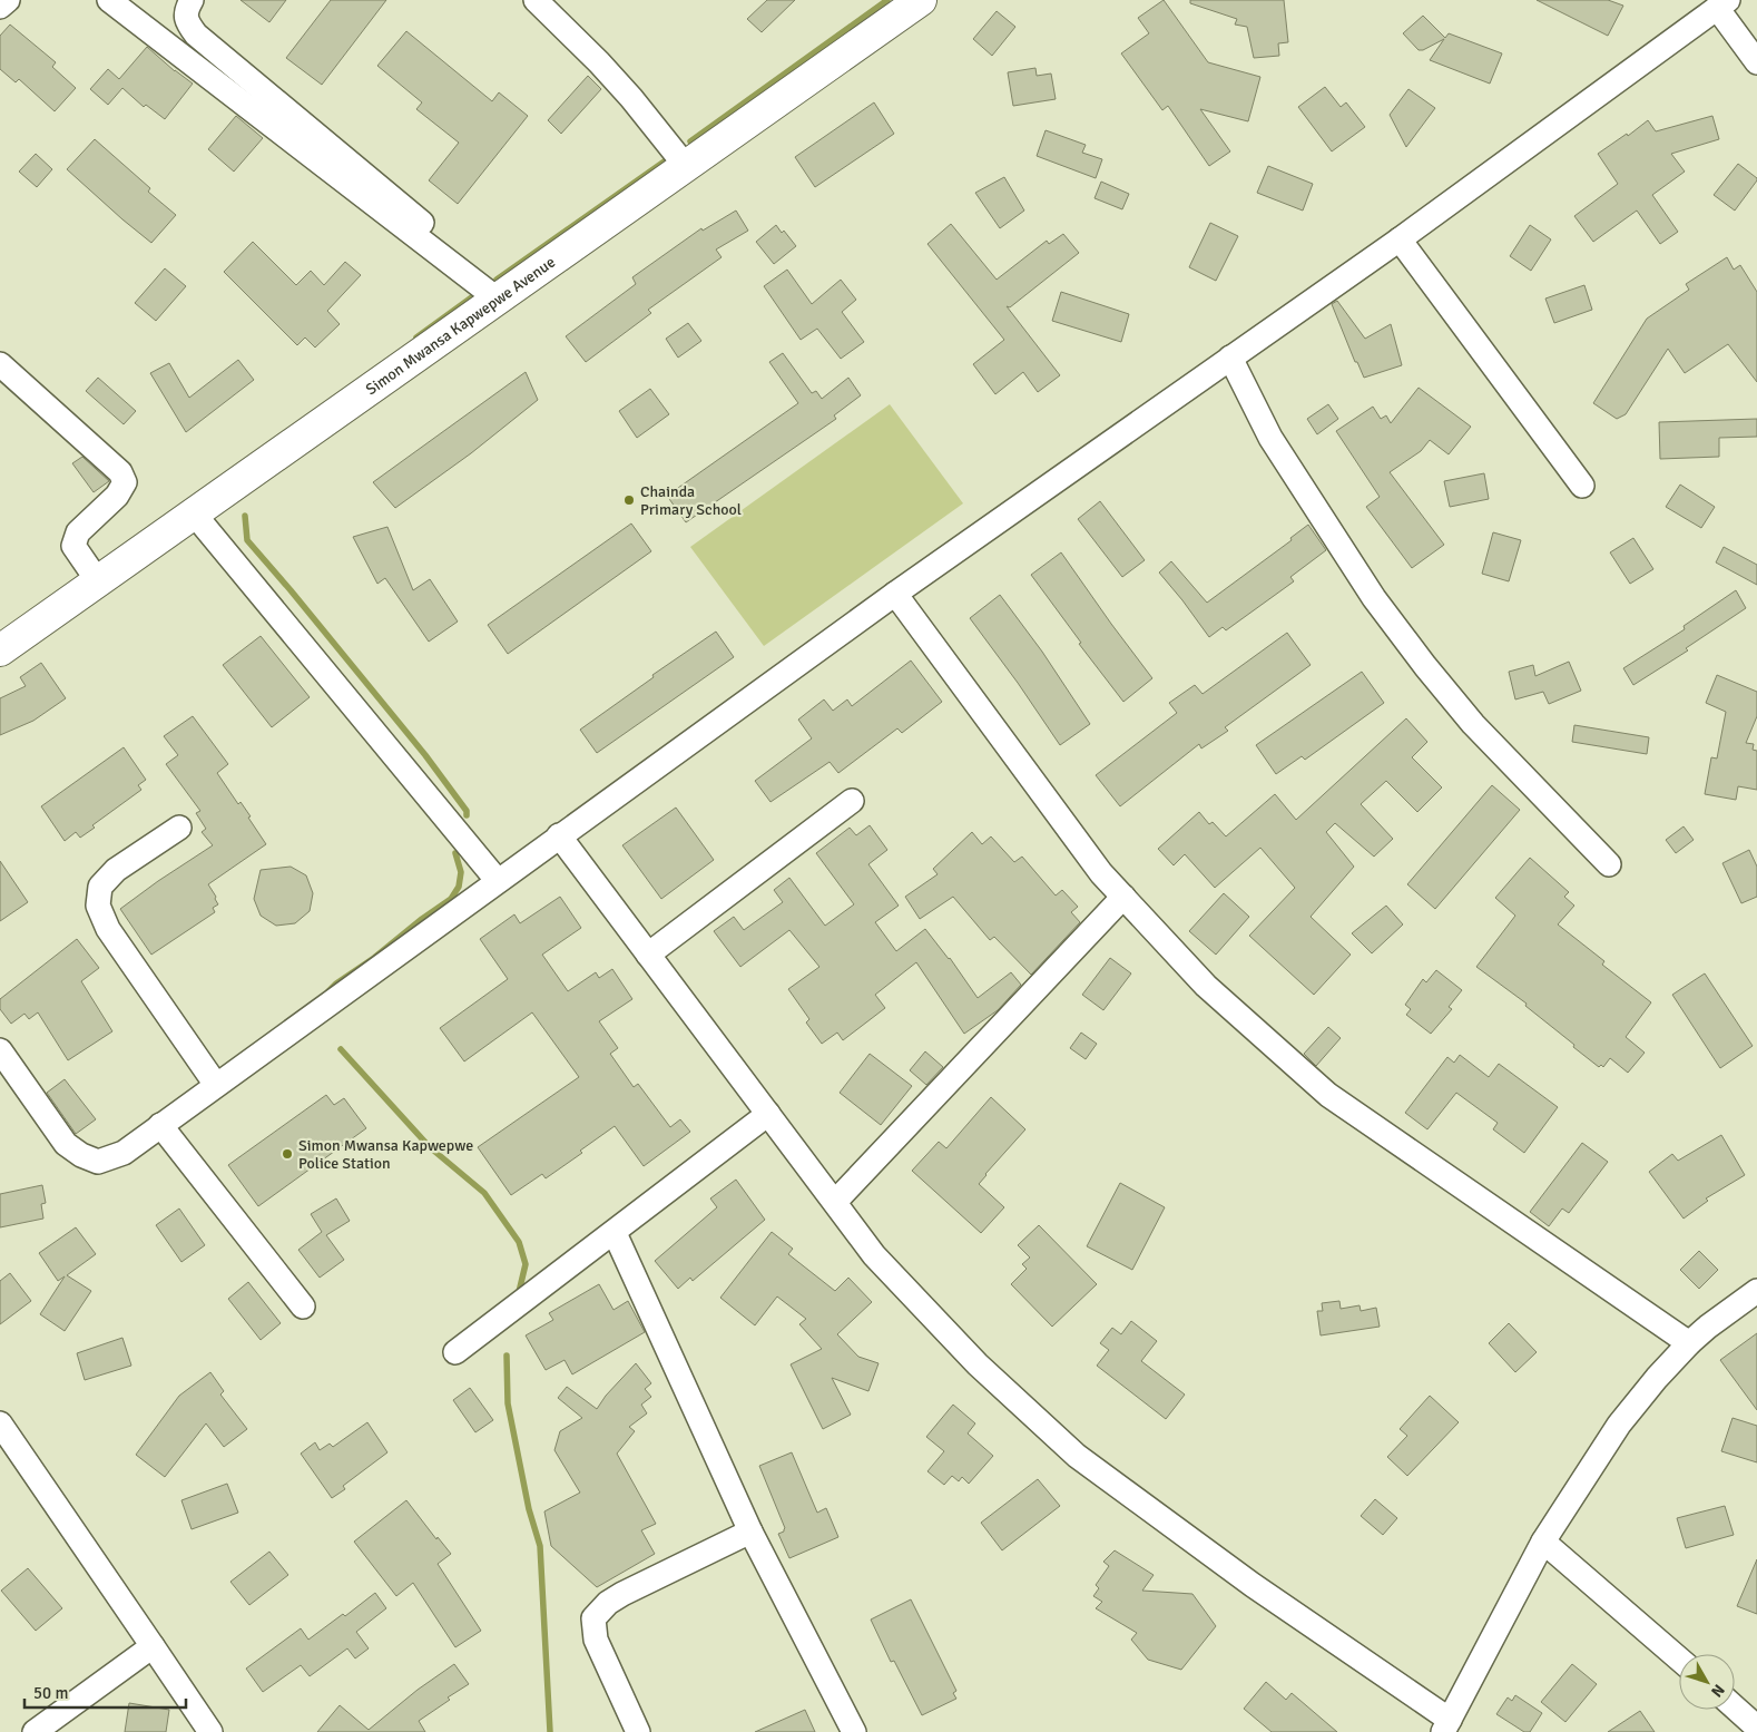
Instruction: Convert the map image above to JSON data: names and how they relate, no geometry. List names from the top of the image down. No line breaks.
{"streets":{"main road":["Simon Mwansa Kapwepwe Avenue"]},"places":["Chainda Primary School","Simon Mwansa Kapwepwe Police Station"],"scale_bar":"50 m","north":"bottom right"}
